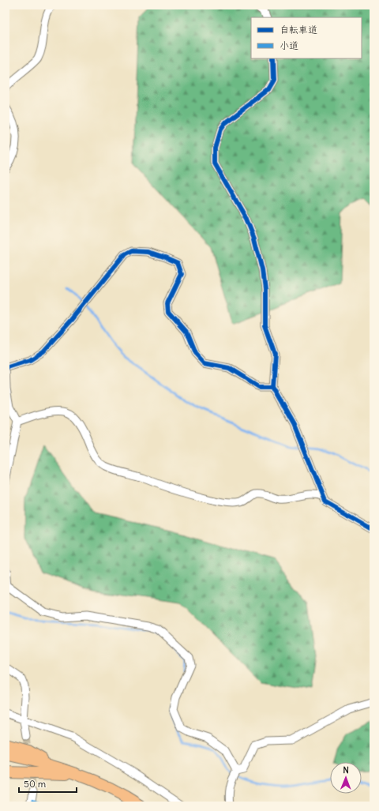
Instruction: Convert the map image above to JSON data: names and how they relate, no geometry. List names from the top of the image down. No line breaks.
{"legend":["自転車道","小道"],"scale_bar":"50 m","north":"top"}
